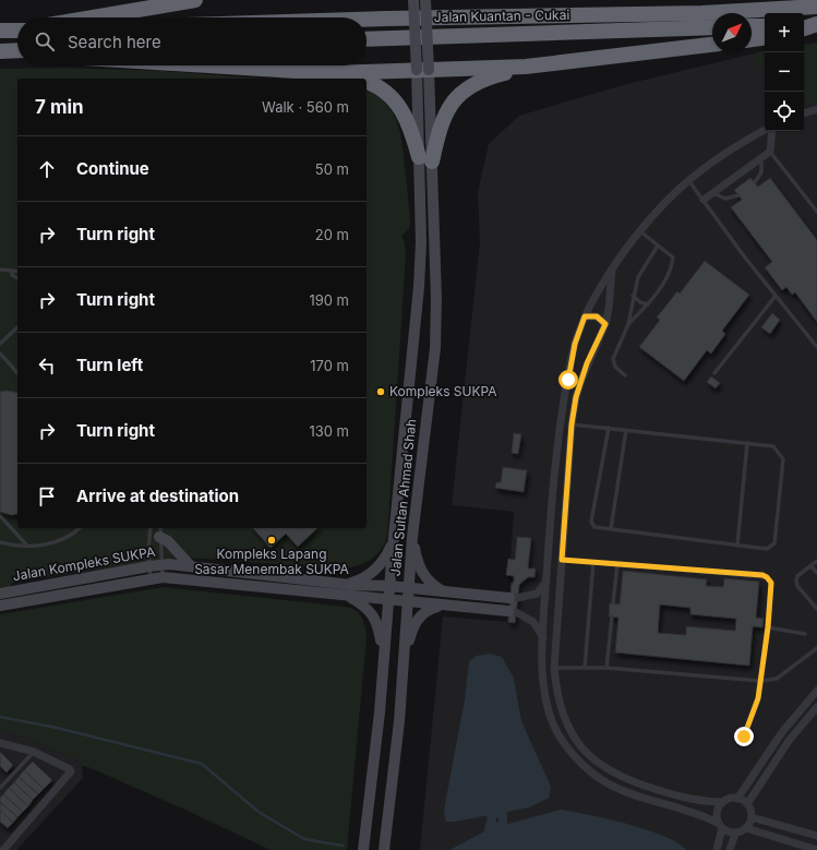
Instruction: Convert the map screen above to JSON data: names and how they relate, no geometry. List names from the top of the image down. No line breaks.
{"streets":{"highway":["Jalan Kuantan - Cukai"],"main road":["Jalan Sultan Ahmad Shah","Jalan Kompleks SUKPA"]},"crossings":[["Jalan Sultan Ahmad Shah","Jalan Kompleks SUKPA"]],"places":["Kompleks SUKPA","Kompleks Lapang Sasar Menembak SUKPA"],"north":"top right","page":{"map_buttons":["+","−"],"search":"Search here","heading":["7 min","Walk · 560 m"],"list":[["Continue","50 m"],["Turn right","20 m"],["Turn right","190 m"],["Turn left","170 m"],["Turn right","130 m"],"Arrive at destination"]}}
